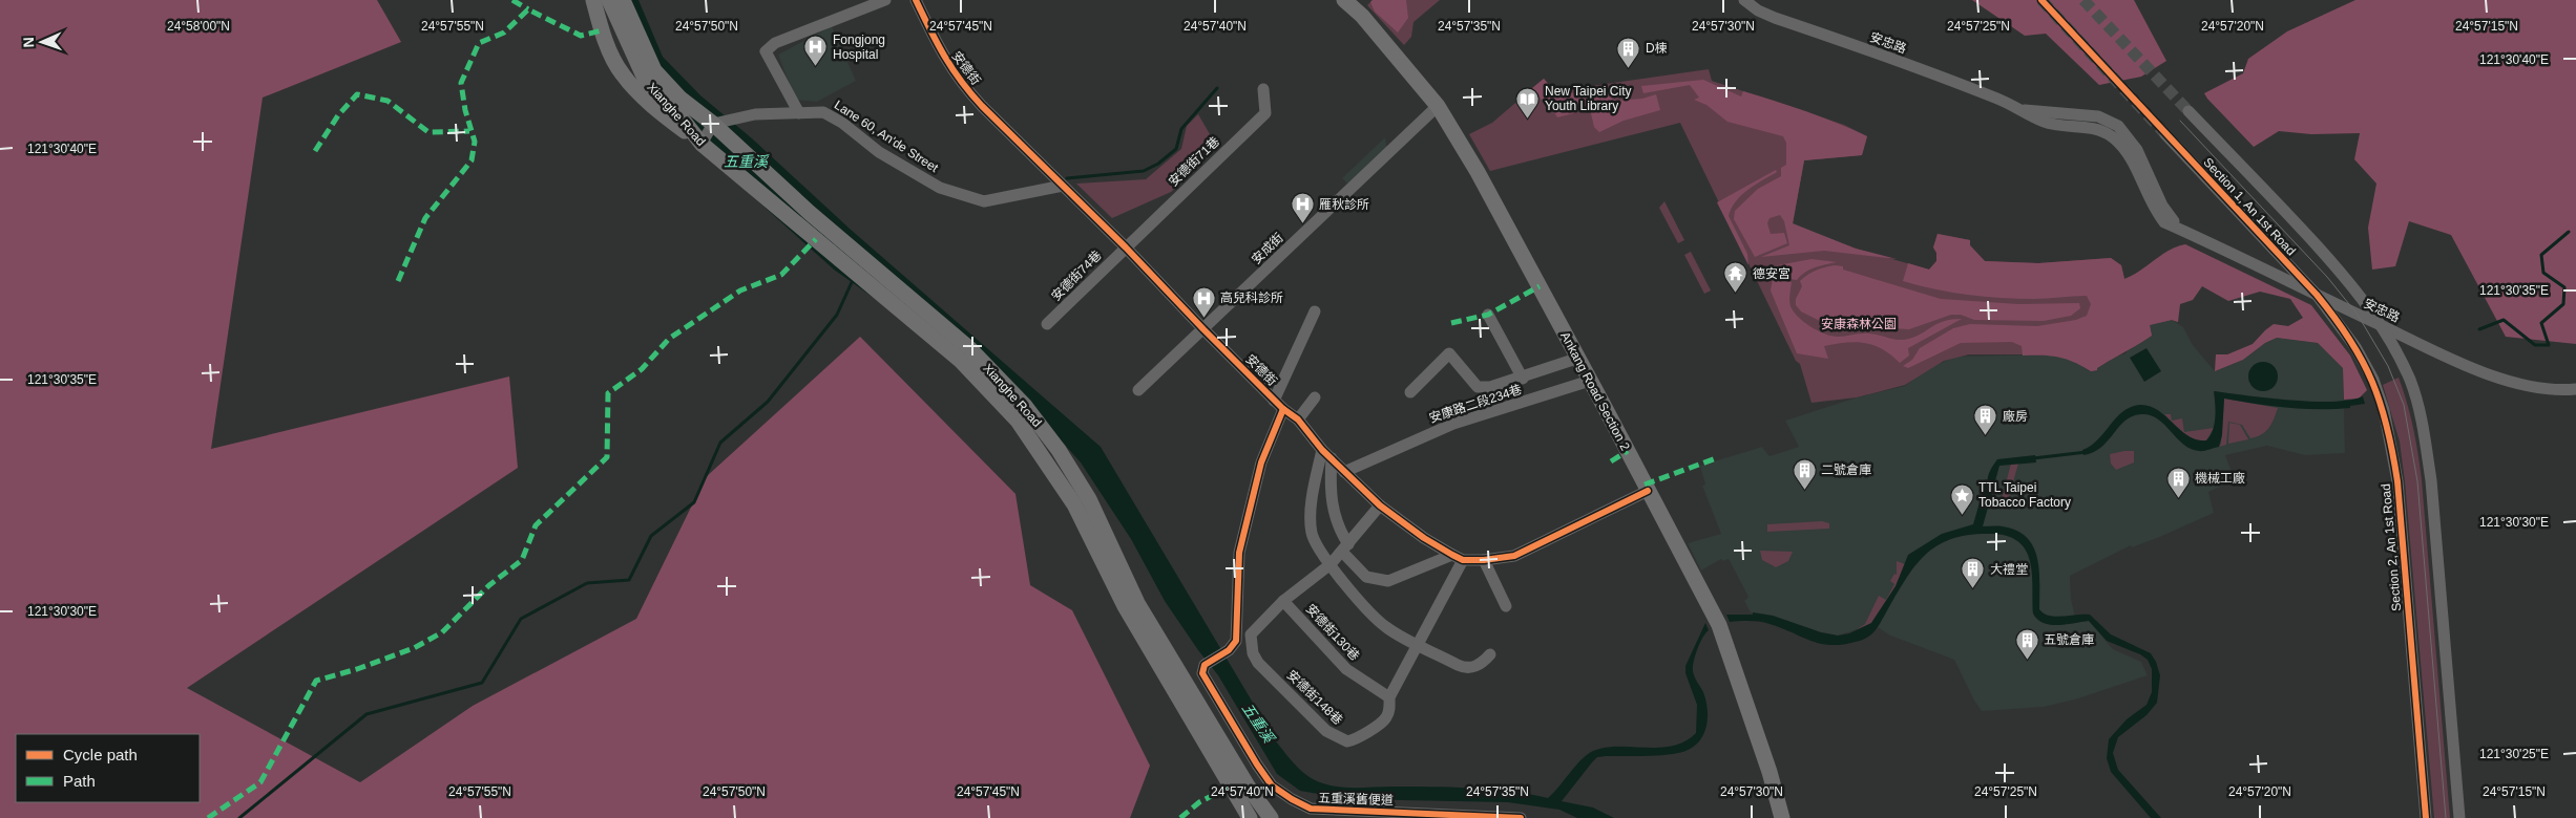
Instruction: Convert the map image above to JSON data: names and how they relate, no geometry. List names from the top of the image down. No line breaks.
{"streets":{"main road":["Xianghe Road","Ankang Road Section 2"],"street":["安忠路","安德街","Lane 60, An'de Street","安德街71巷","Section 1, An 1st Road","安成街","安德街74巷","安康路二段234巷","Section 2, An 1st Road","安德街130巷","安德街148巷","五重溪舊便道"]},"crossings":[["安忠路","Section 1, An 1st Road"],["安忠路","Section 2, An 1st Road"],["安德街","Lane 60, An'de Street"],["安德街","安德街71巷"],["安德街","安成街"],["安德街","安德街74巷"],["安德街","安康路二段234巷"],["安德街","安德街148巷"],["安德街","五重溪舊便道"],["Xianghe Road","Lane 60, An'de Street"],["安德街71巷","安德街74巷"],["Section 1, An 1st Road","Section 2, An 1st Road"],["安成街","Ankang Road Section 2"],["Ankang Road Section 2","安康路二段234巷"],["安德街130巷","安德街148巷"]],"water":["五重溪"],"parks":["安康森林公園"],"places":{"hospital":["Fongjong Hospital","雁秋診所","高兒科診所"],"building":["D棟","廠房","二號倉庫","機械工廠","大禮堂","五號倉庫"],"library":["New Taipei City Youth Library"],"temple":["德安宮"],"place":["TTL Taipei Tobacco Factory"]},"legend":["Cycle path","Path"],"north":"left","coordinates":["24°58'00\"N","24°57'55\"N","24°57'50\"N","24°57'45\"N","24°57'40\"N","24°57'35\"N","24°57'30\"N","24°57'25\"N","24°57'20\"N","24°57'15\"N","121°30'40\"E","121°30'35\"E","121°30'30\"E","121°30'25\"E"]}
